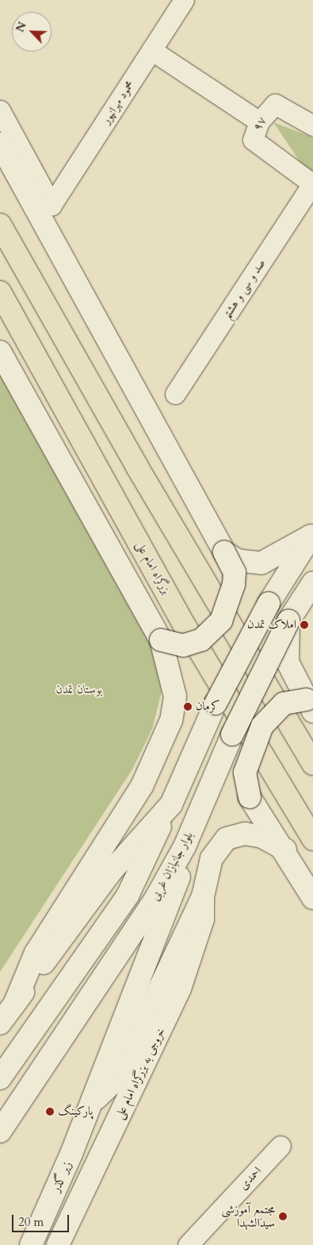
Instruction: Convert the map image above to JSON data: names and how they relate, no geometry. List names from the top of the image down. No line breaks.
{"streets":{"highway":["بزرگراه امام علی"],"main road":["بلوار جانبازان غربی","خروجی به بزرگراه امام علی","زیر گذر"],"street":["محمود مهرانپور","۹۷","صد و سی و هشتم","احمدی"]},"crossings":[["۹۷","صد و سی و هشتم"],["بلوار جانبازان غربی","زیر گذر"]],"parks":["بوستان تمدن"],"places":["املاک تمدن","کرمان","پارکینگ","مجتمع آموزشی سیدالشهدا"],"scale_bar":"20 m","north":"top left"}
